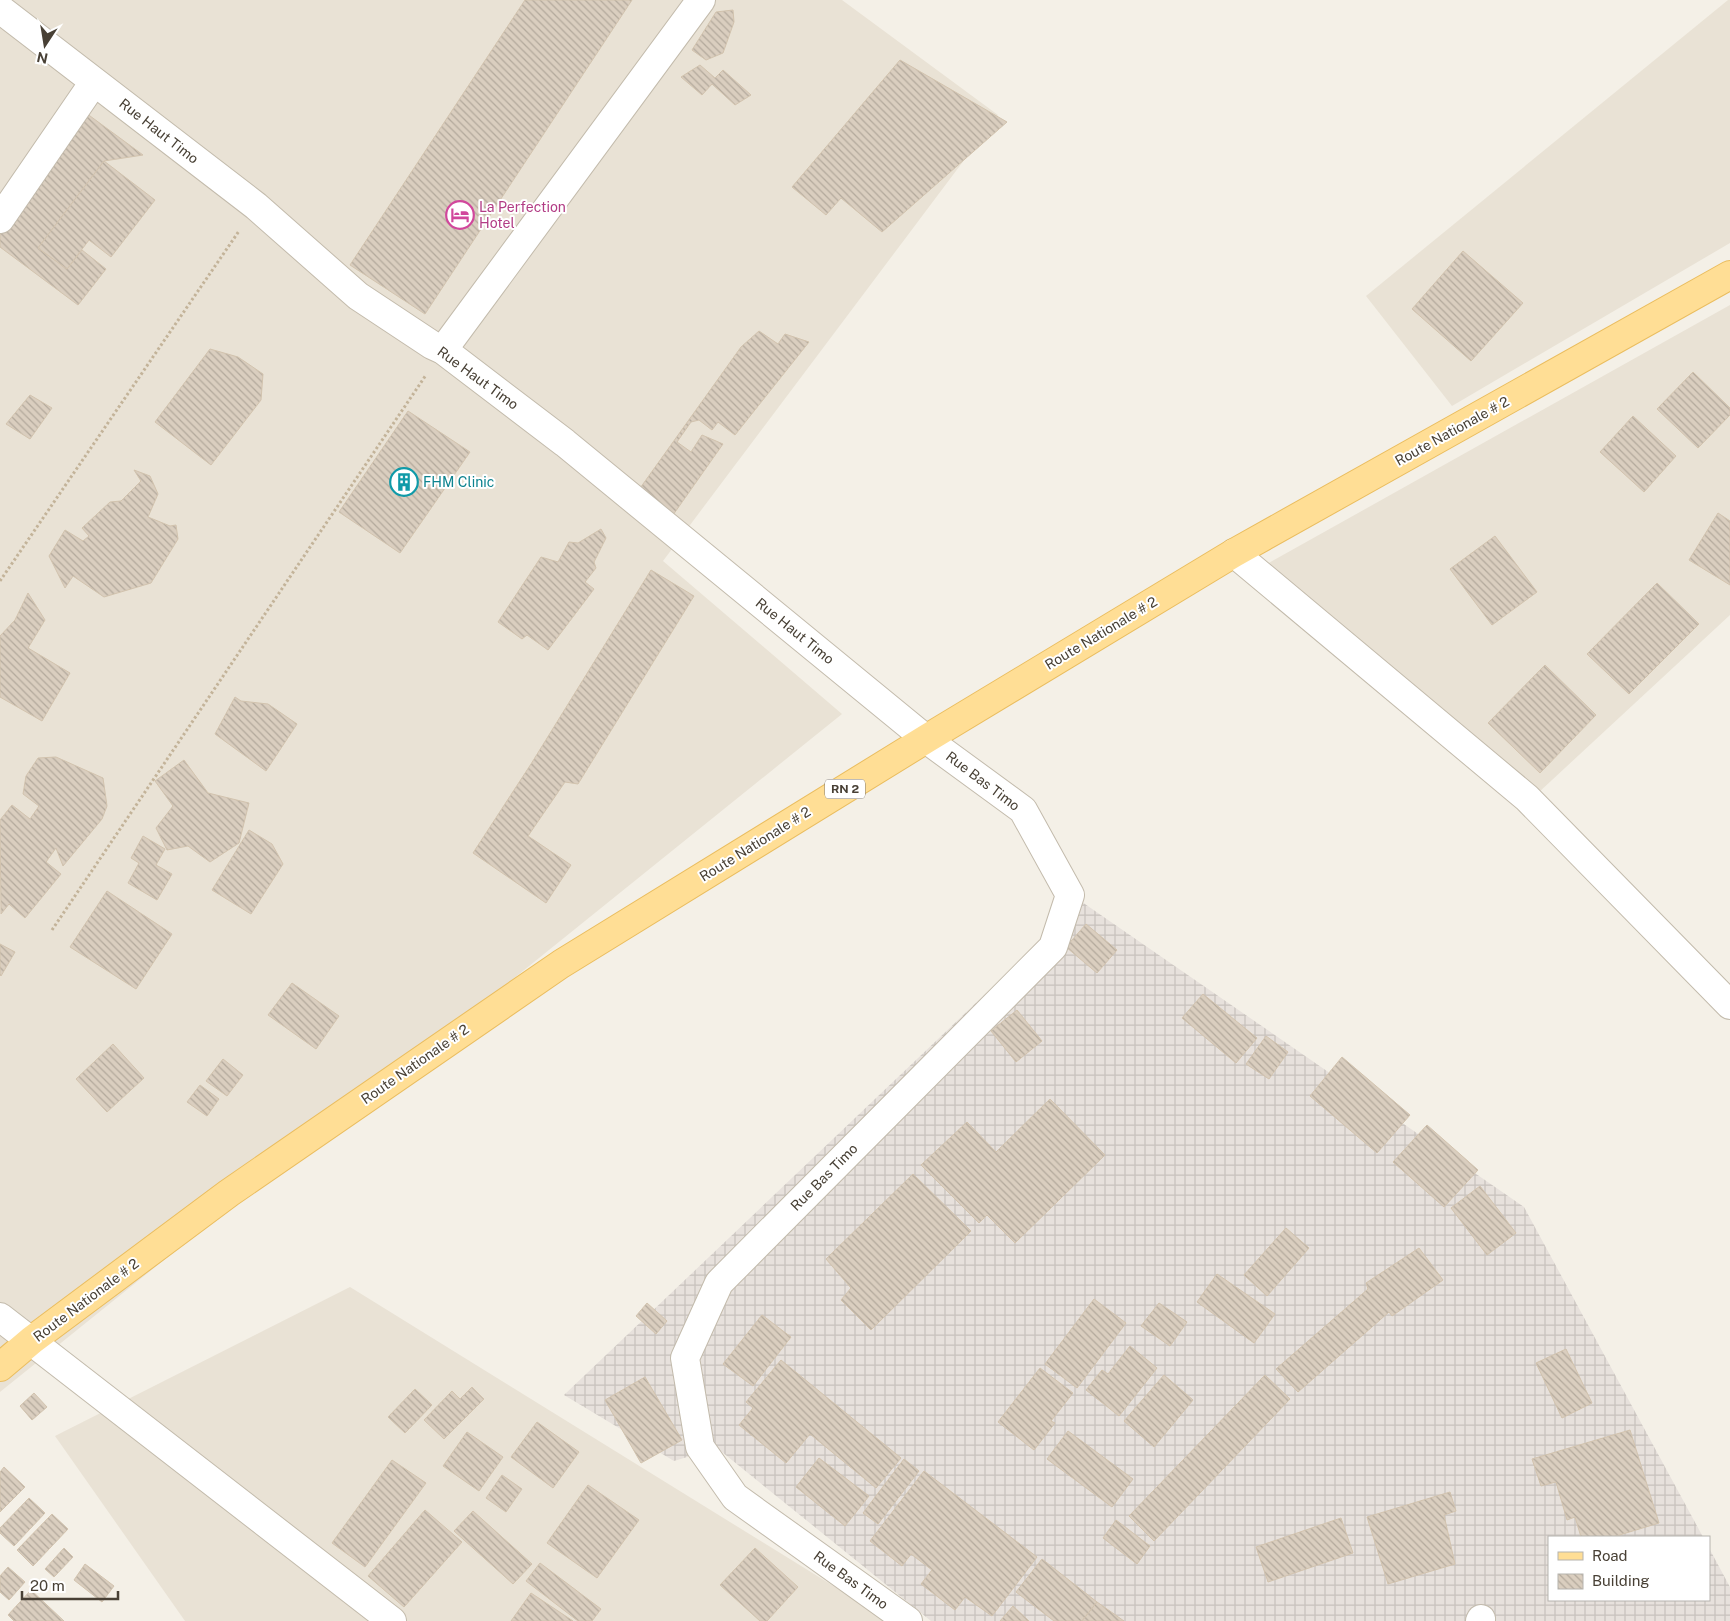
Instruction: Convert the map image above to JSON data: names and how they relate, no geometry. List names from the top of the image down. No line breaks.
{"streets":{"main road":["Route Nationale # 2","RN 2"],"street":["Rue Haut Timo","Rue Bas Timo"]},"crossings":[["Rue Haut Timo","Route Nationale # 2"],["Rue Haut Timo","Rue Bas Timo"],["Route Nationale # 2","Rue Bas Timo"]],"places":{"hotel":["La Perfection Hotel"],"building":["FHM Clinic"]},"legend":["Road","Building"],"scale_bar":"20 m","north":"bottom"}
